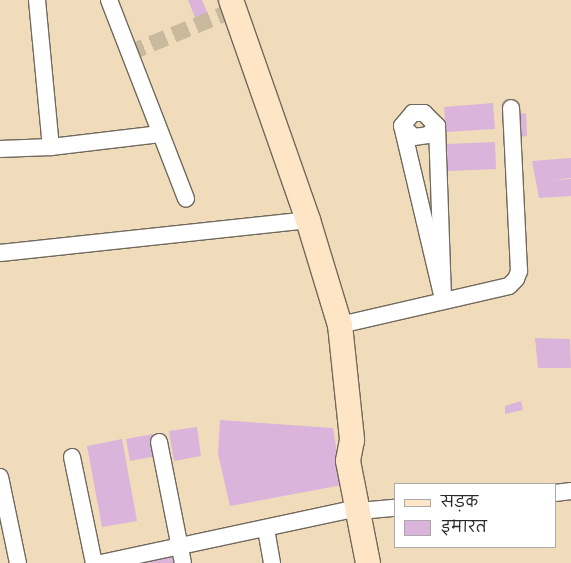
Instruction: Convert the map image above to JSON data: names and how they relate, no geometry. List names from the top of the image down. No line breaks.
{"legend":["सड़क","इमारत"]}
